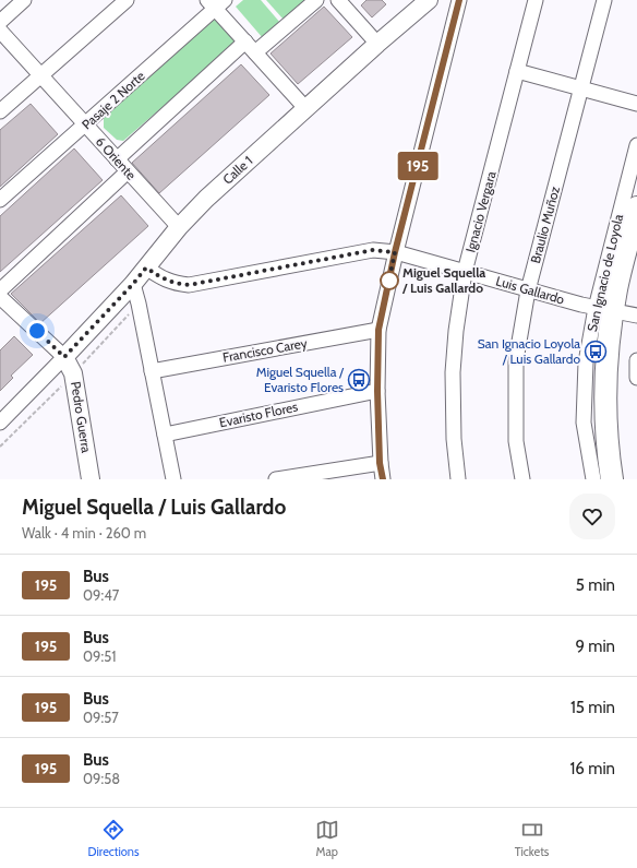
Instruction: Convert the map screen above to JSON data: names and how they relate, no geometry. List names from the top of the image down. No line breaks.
{"streets":{"main road":["San Ignacio de Loyola"],"street":["Pasaje 2 Norte","6 Oriente","Calle 1","Ignacio Vergara","Braulio Muñoz","Luis Gallardo","Francisco Carey","Evaristo Flores","Pedro Guerra"]},"crossings":[["Pasaje 2 Norte","6 Oriente"],["6 Oriente","Calle 1"],["Calle 1","Luis Gallardo"],["Calle 1","Pedro Guerra"],["Ignacio Vergara","Luis Gallardo"],["Braulio Muñoz","Luis Gallardo"],["San Ignacio de Loyola","Luis Gallardo"]],"places":{"other":["Miguel Squella / Luis Gallardo"],"bus stop":["San Ignacio Loyola / Luis Gallardo","Miguel Squella / Evaristo Flores"]},"lines":["bus line 195"],"page":{"on_map":"195","heading":["Miguel Squella / Luis Gallardo","Walk · 4 min · 260 m"],"list":[{"mark":"195","name":"Bus","note":"09:47","value":"5 min"},{"mark":"195","name":"Bus","note":"09:51","value":"9 min"},{"mark":"195","name":"Bus","note":"09:57","value":"15 min"},{"mark":"195","name":"Bus","note":"09:58","value":"16 min"}],"tabs":["Directions","Map","Tickets"]}}
